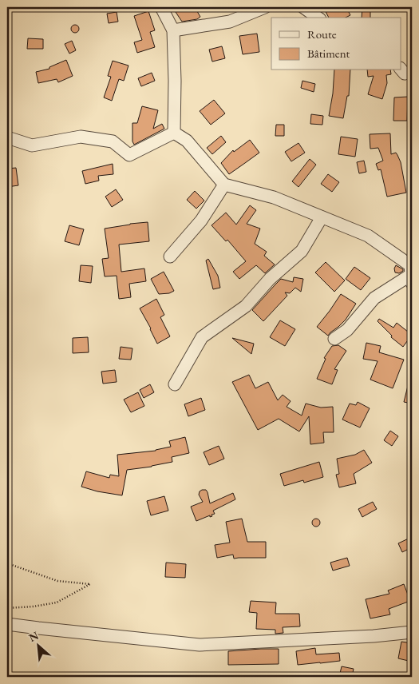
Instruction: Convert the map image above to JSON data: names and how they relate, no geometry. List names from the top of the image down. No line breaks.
{"legend":["Route","Bâtiment"],"north":"top left"}
